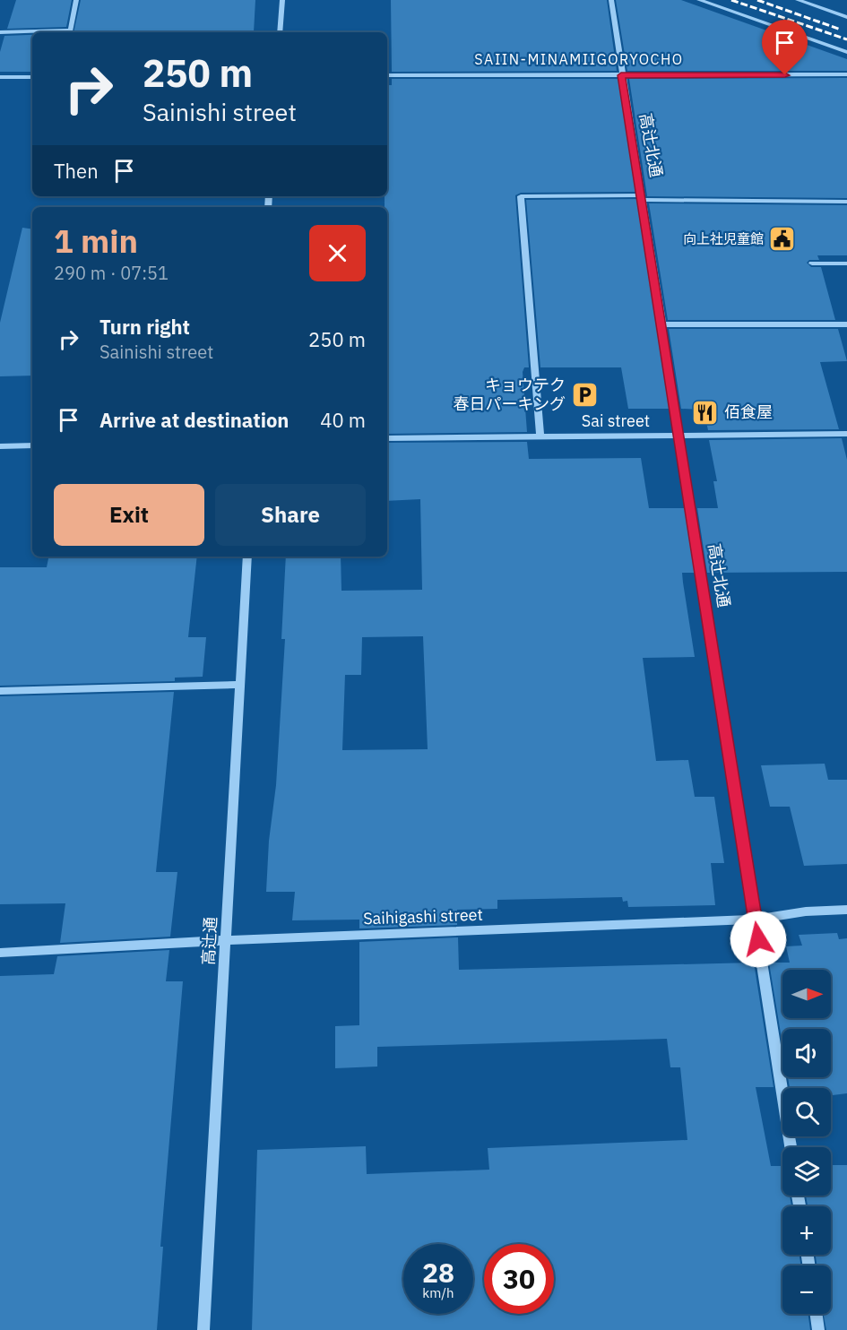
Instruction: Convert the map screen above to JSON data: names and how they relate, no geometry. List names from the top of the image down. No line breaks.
{"streets":{"street":["高辻北通","Sai street","Saihigashi street","高辻通"]},"crossings":[["高辻北通","Sai street"],["高辻北通","Saihigashi street"],["Saihigashi street","高辻通"]],"districts":["SAIIN-MINAMIIGORYOCHO"],"places":{"public building":["向上社児童館"],"parking":["キョウテク 春日パーキング"],"restaurant":["佰食屋"]},"north":"right","page":{"turn":["250 m","Sainishi street"],"then":"Then","heading":["1 min","290 m · 07:51"],"list":[{"name":"Turn right","note":"Sainishi street","value":"250 m"},{"name":"Arrive at destination","value":"40 m"}],"buttons":["Exit","Share"],"map_buttons":["+","−"],"speed":"28 km/h","limit":"30"}}
